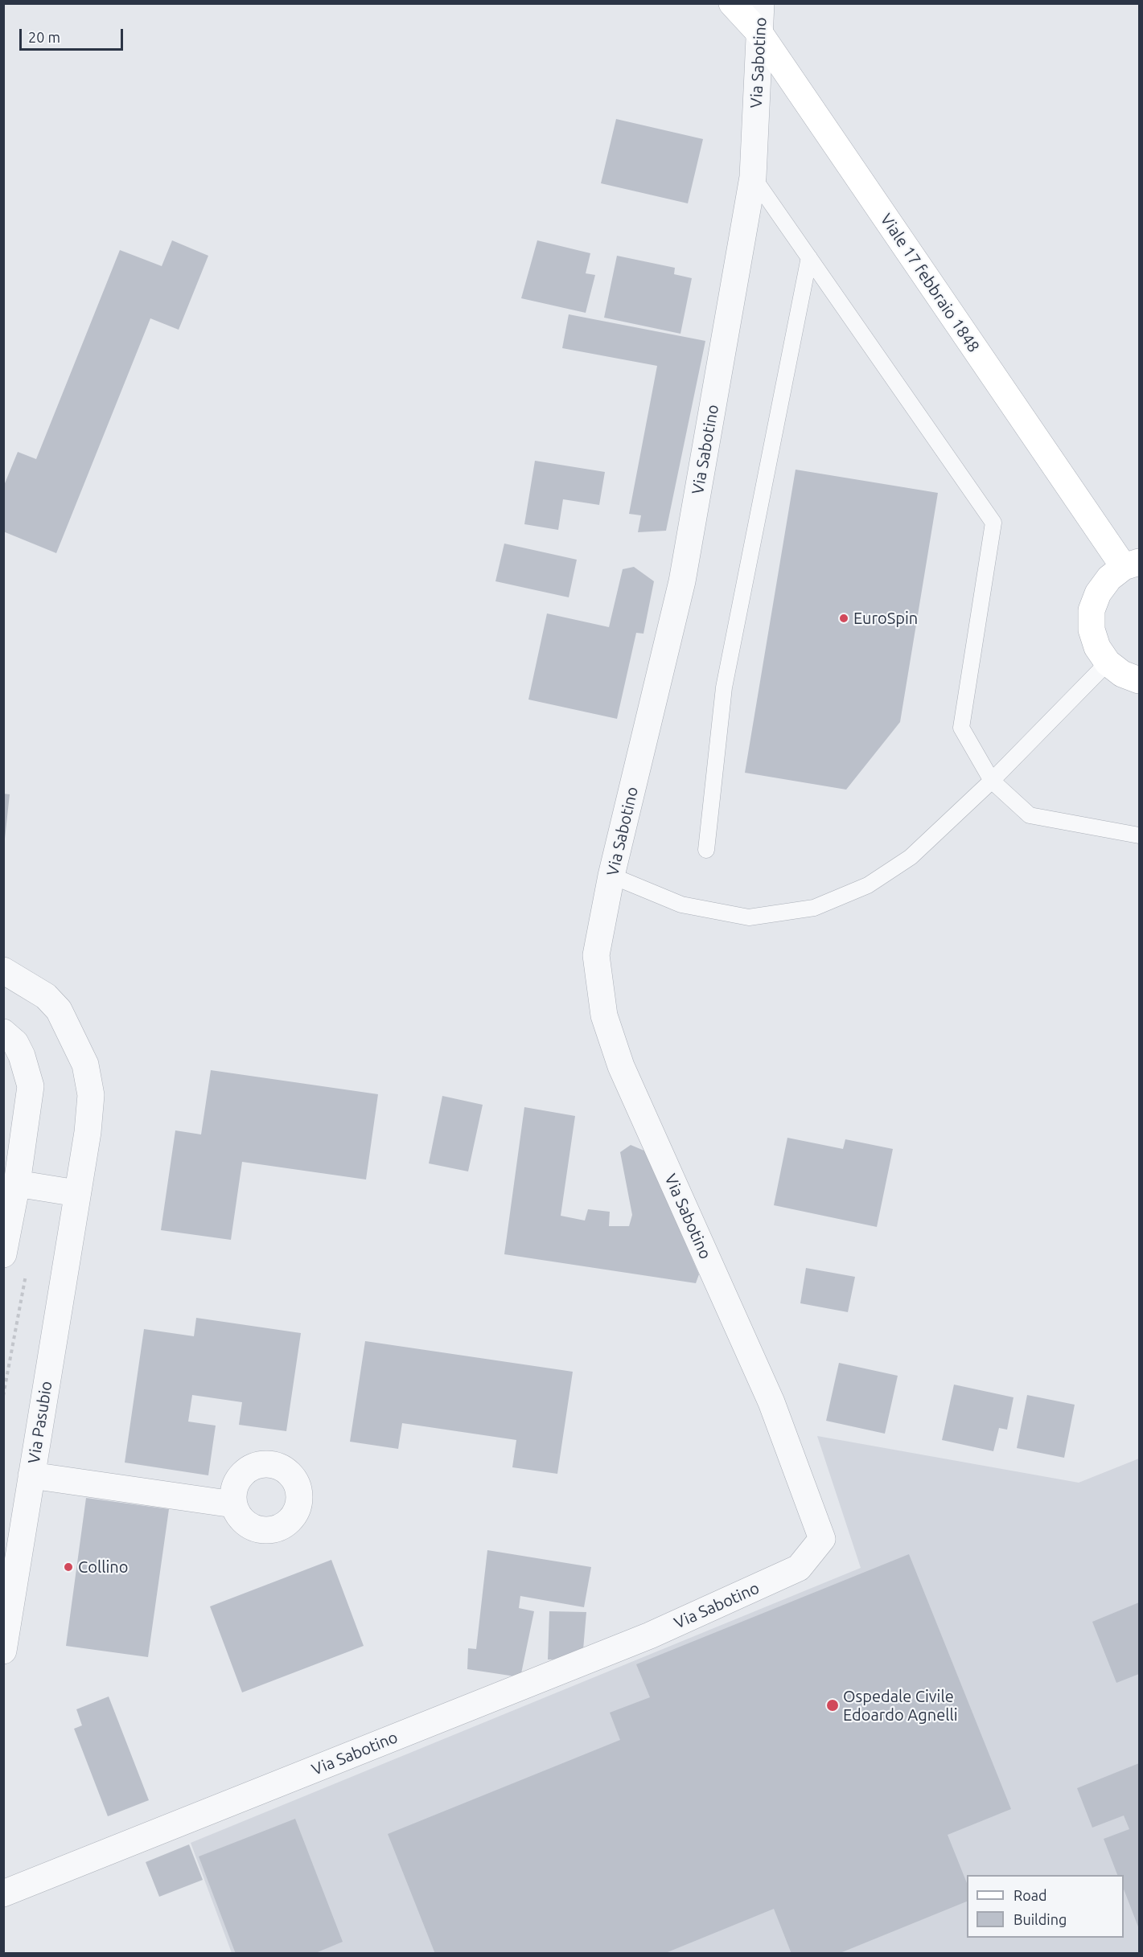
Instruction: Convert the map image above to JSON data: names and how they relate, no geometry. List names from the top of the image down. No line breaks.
{"streets":{"street":["Via Sabotino","Viale 17 febbraio 1848","Via Pasubio"]},"crossings":[["Via Sabotino","Viale 17 febbraio 1848"]],"places":["EuroSpin","Collino","Ospedale Civile Edoardo Agnelli"],"legend":["Road","Building"],"scale_bar":"20 m"}
